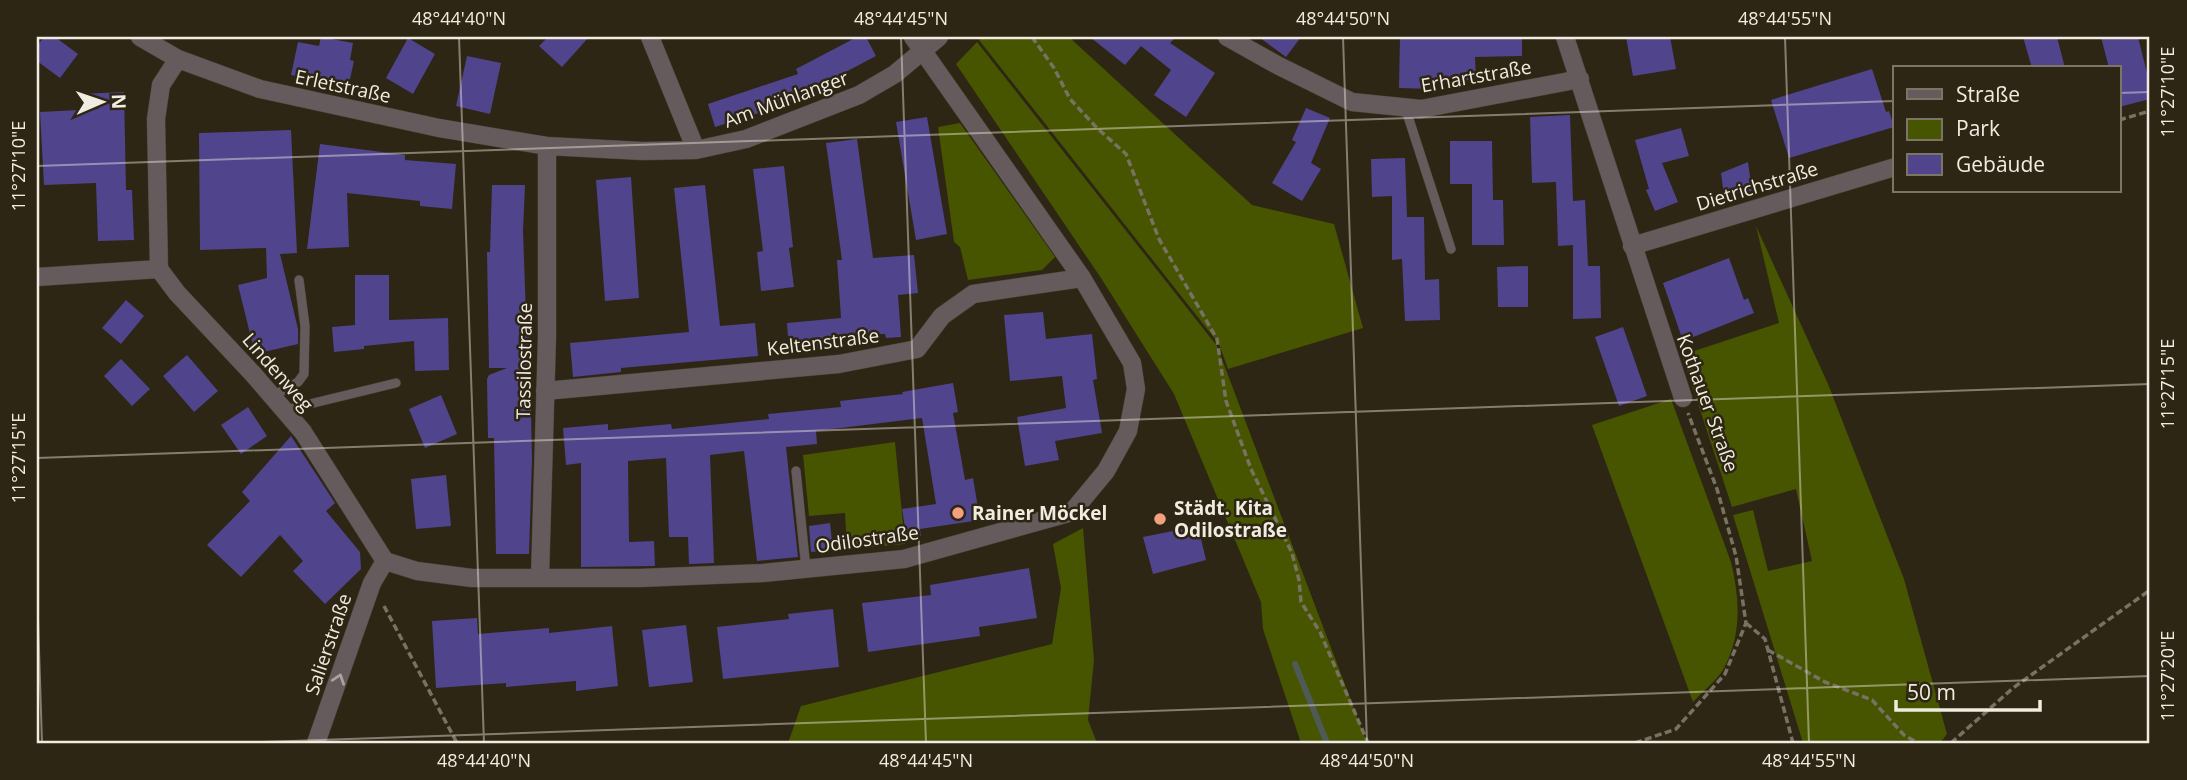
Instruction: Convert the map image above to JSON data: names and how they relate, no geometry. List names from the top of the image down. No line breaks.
{"streets":{"street":["Erhartstraße","Erletstraße","Am Mühlanger","Dietrichstraße","Keltenstraße","Tassilostraße","Lindenweg","Kothauer Straße","Odilostraße","Salierstraße"]},"crossings":[["Erhartstraße","Kothauer Straße"],["Erletstraße","Am Mühlanger"],["Erletstraße","Tassilostraße"],["Am Mühlanger","Tassilostraße"],["Am Mühlanger","Odilostraße"],["Dietrichstraße","Kothauer Straße"],["Keltenstraße","Tassilostraße"],["Keltenstraße","Odilostraße"],["Tassilostraße","Odilostraße"],["Lindenweg","Salierstraße"]],"one_way":["Salierstraße"],"places":["Rainer Möckel","Städt. Kita Odilostraße"],"legend":["Straße","Park","Gebäude"],"scale_bar":"50 m","north":"right","coordinates":["48°44'40\"N","48°44'45\"N","48°44'50\"N","48°44'55\"N","11°27'10\"E","11°27'15\"E","11°27'20\"E"]}
